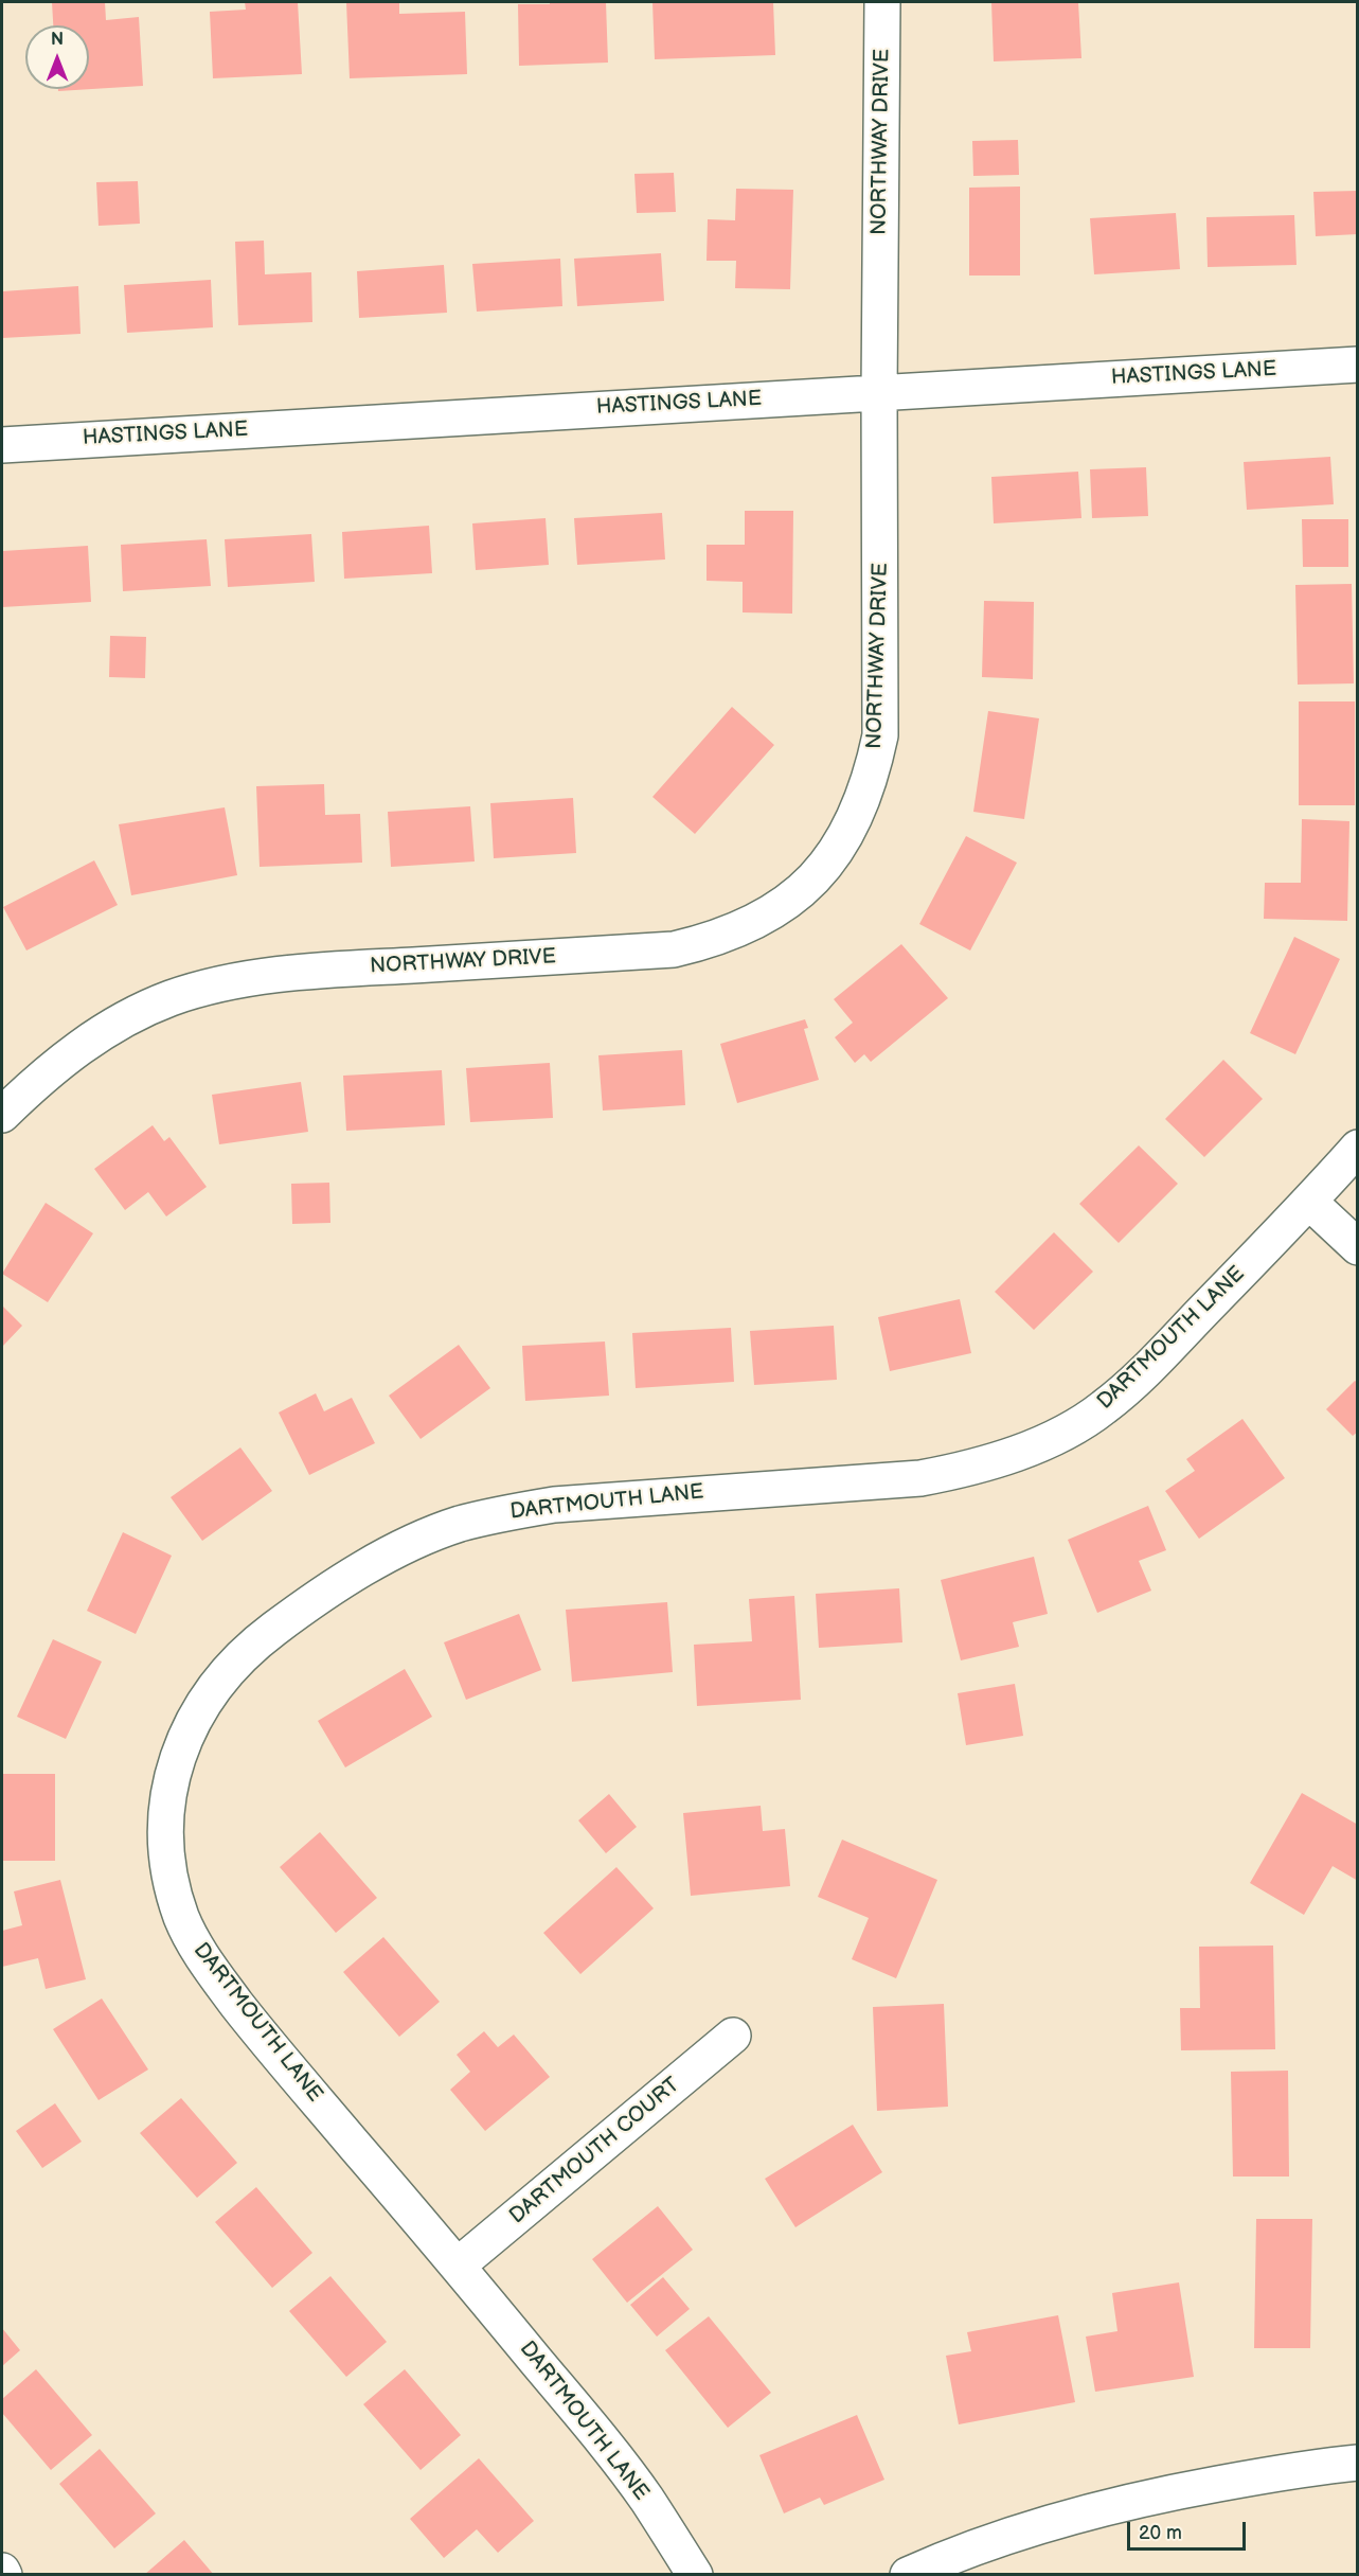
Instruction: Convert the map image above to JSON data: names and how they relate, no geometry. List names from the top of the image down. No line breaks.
{"streets":{"street":["NORTHWAY DRIVE","HASTINGS LANE","DARTMOUTH LANE","DARTMOUTH COURT"]},"crossings":[["NORTHWAY DRIVE","HASTINGS LANE"],["DARTMOUTH LANE","DARTMOUTH COURT"]],"scale_bar":"20 m","north":"top"}
